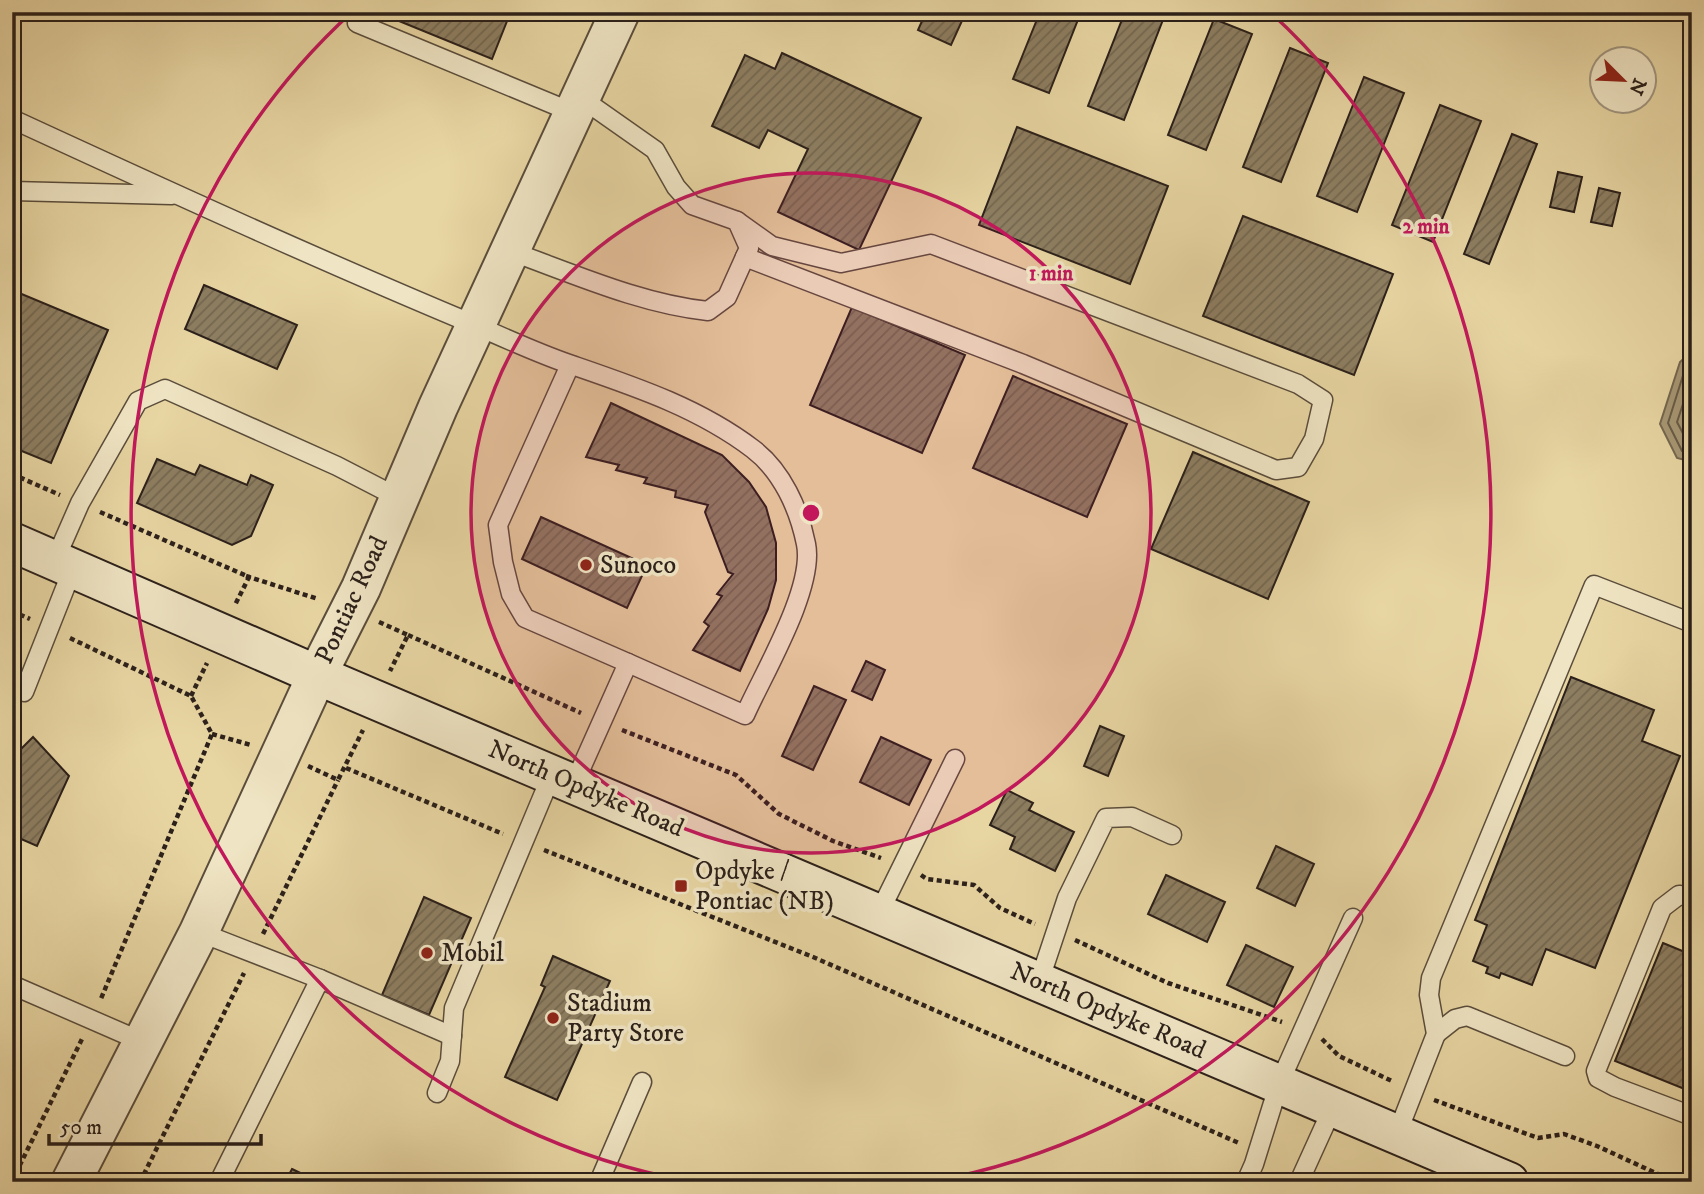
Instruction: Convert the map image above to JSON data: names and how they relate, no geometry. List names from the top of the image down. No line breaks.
{"streets":{"main road":["Pontiac Road","North Opdyke Road"]},"crossings":[["Pontiac Road","North Opdyke Road"]],"places":{"other":["Sunoco","Mobil","Stadium Party Store"],"transit":["Opdyke / Pontiac (NB)"]},"scale_bar":"50 m","north":"bottom right","rings":["2 min","1 min"]}
